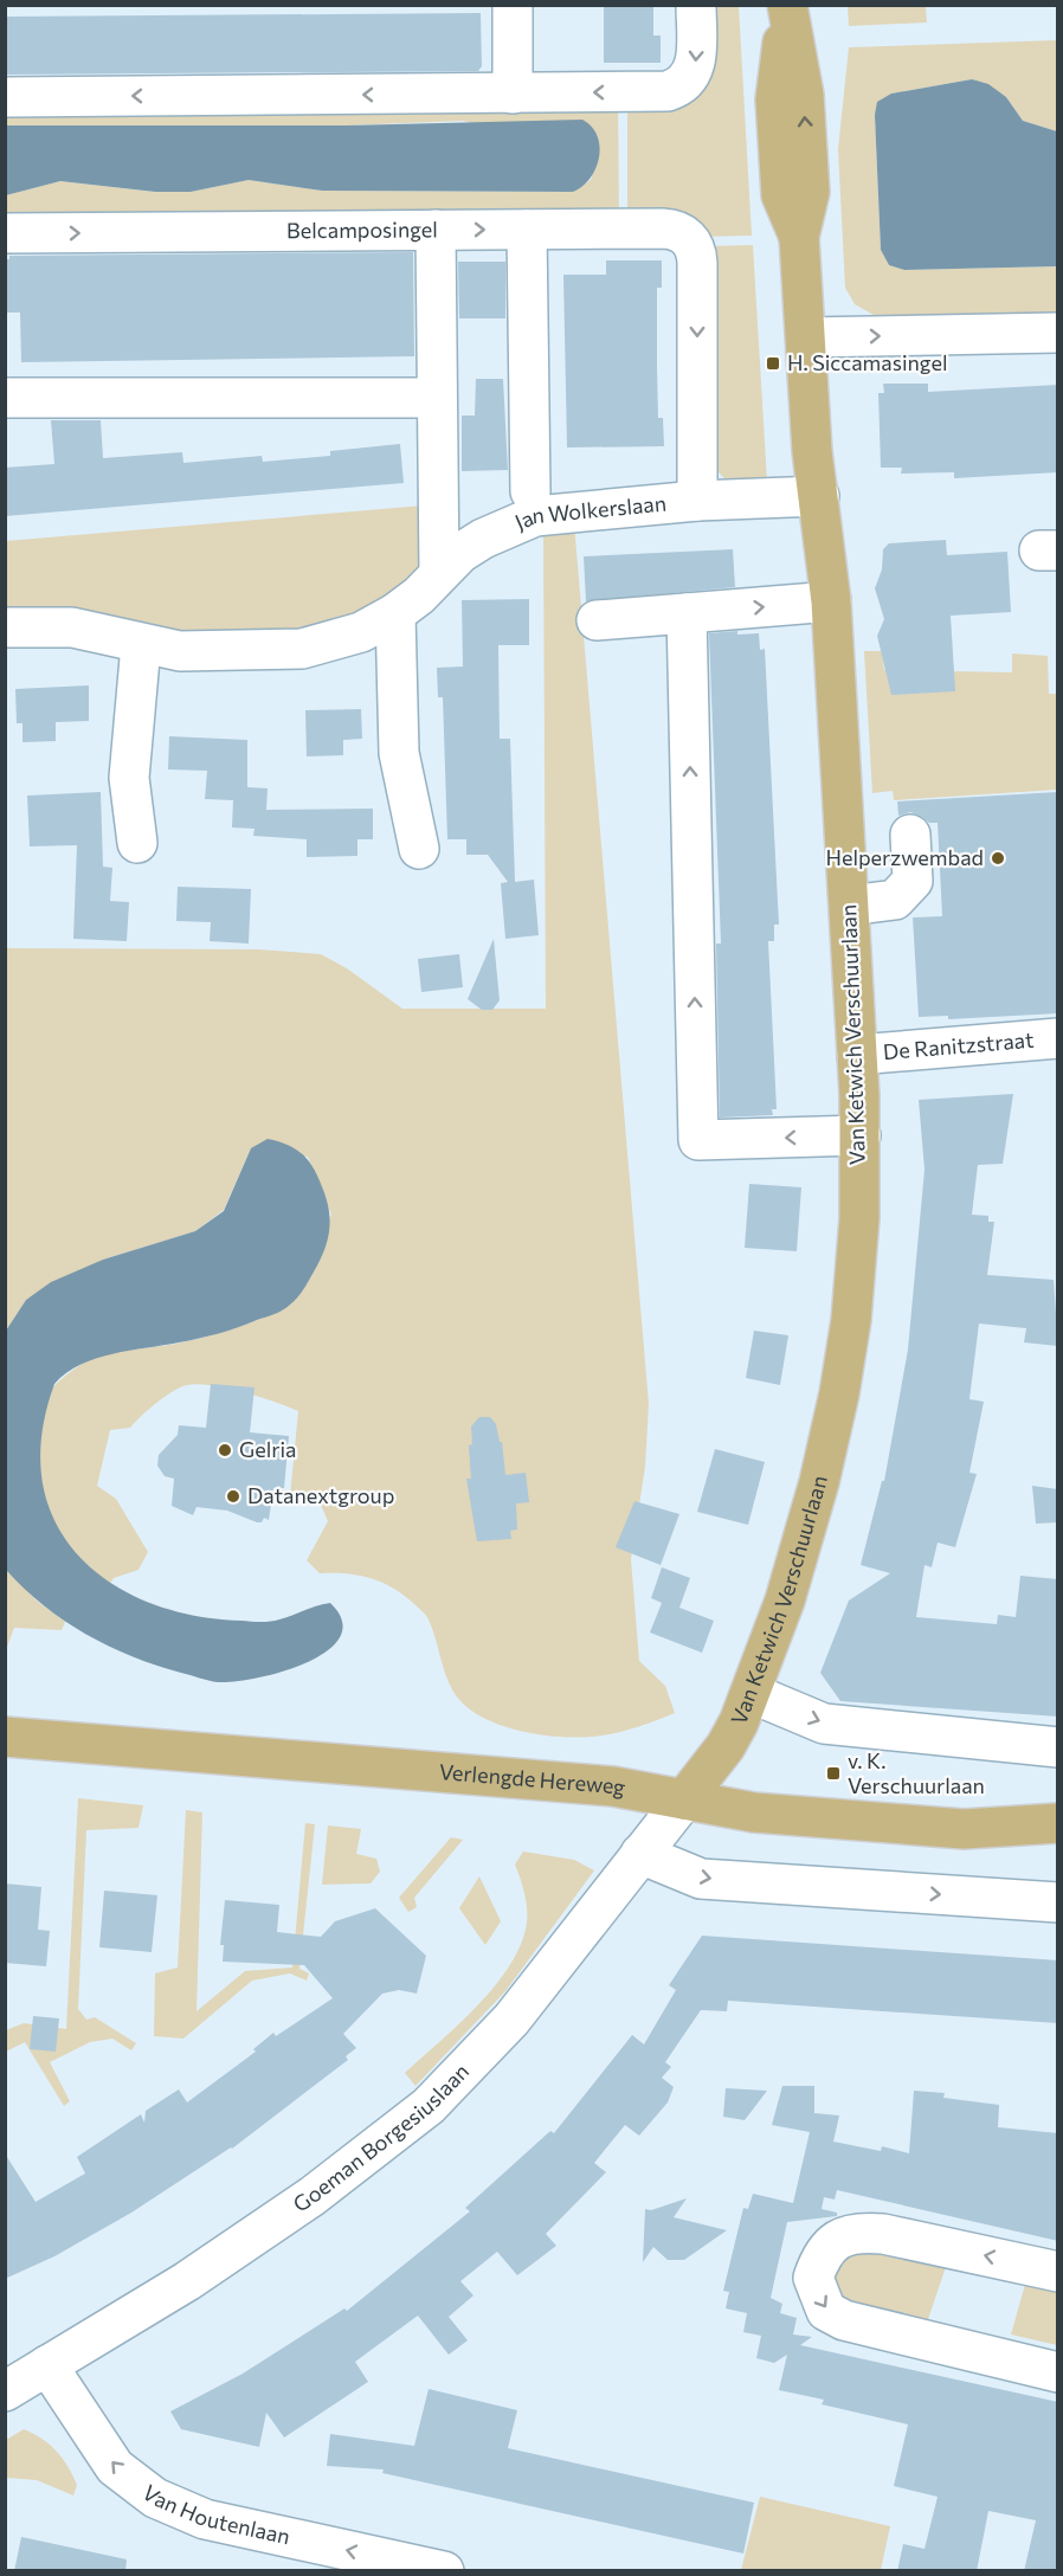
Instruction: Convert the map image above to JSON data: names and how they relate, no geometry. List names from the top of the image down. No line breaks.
{"streets":{"main road":["Van Ketwich Verschuurlaan","Verlengde Hereweg"],"street":["Belcamposingel","Jan Wolkerslaan","De Ranitzstraat","Goeman Borgesiuslaan","Van Houtenlaan"]},"crossings":[["Belcamposingel","Jan Wolkerslaan"],["Jan Wolkerslaan","Van Ketwich Verschuurlaan"],["Van Ketwich Verschuurlaan","De Ranitzstraat"],["Van Ketwich Verschuurlaan","Verlengde Hereweg"],["Van Ketwich Verschuurlaan","Goeman Borgesiuslaan"],["Verlengde Hereweg","Goeman Borgesiuslaan"],["Goeman Borgesiuslaan","Van Houtenlaan"]],"one_way":["Van Houtenlaan"],"places":{"transit":["H. Siccamasingel","v. K. Verschuurlaan"],"other":["Helperzwembad","Gelria","Datanextgroup"]}}
